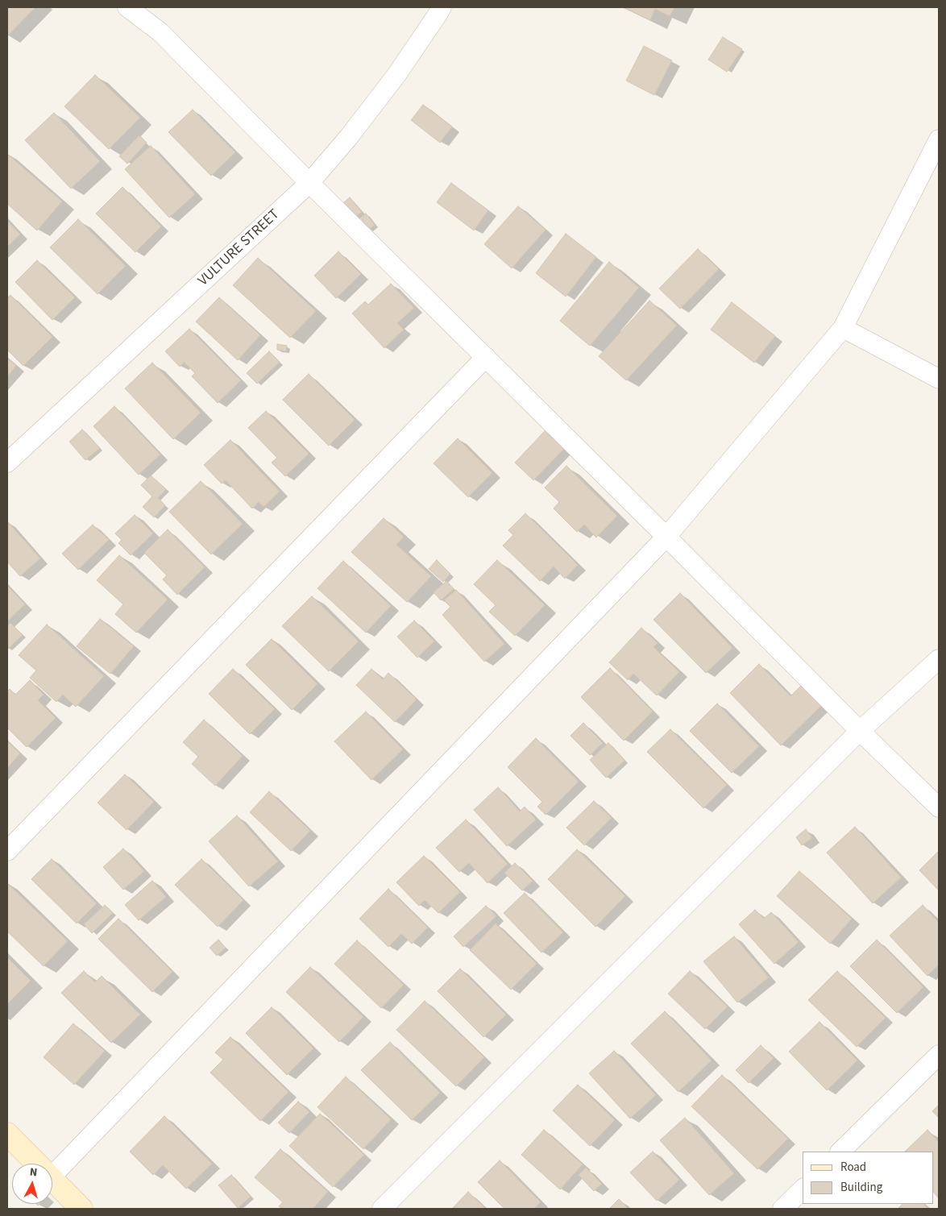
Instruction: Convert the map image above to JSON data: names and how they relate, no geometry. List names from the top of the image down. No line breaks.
{"streets":{"street":["VULTURE STREET"]},"legend":["Road","Building"],"north":"top"}
